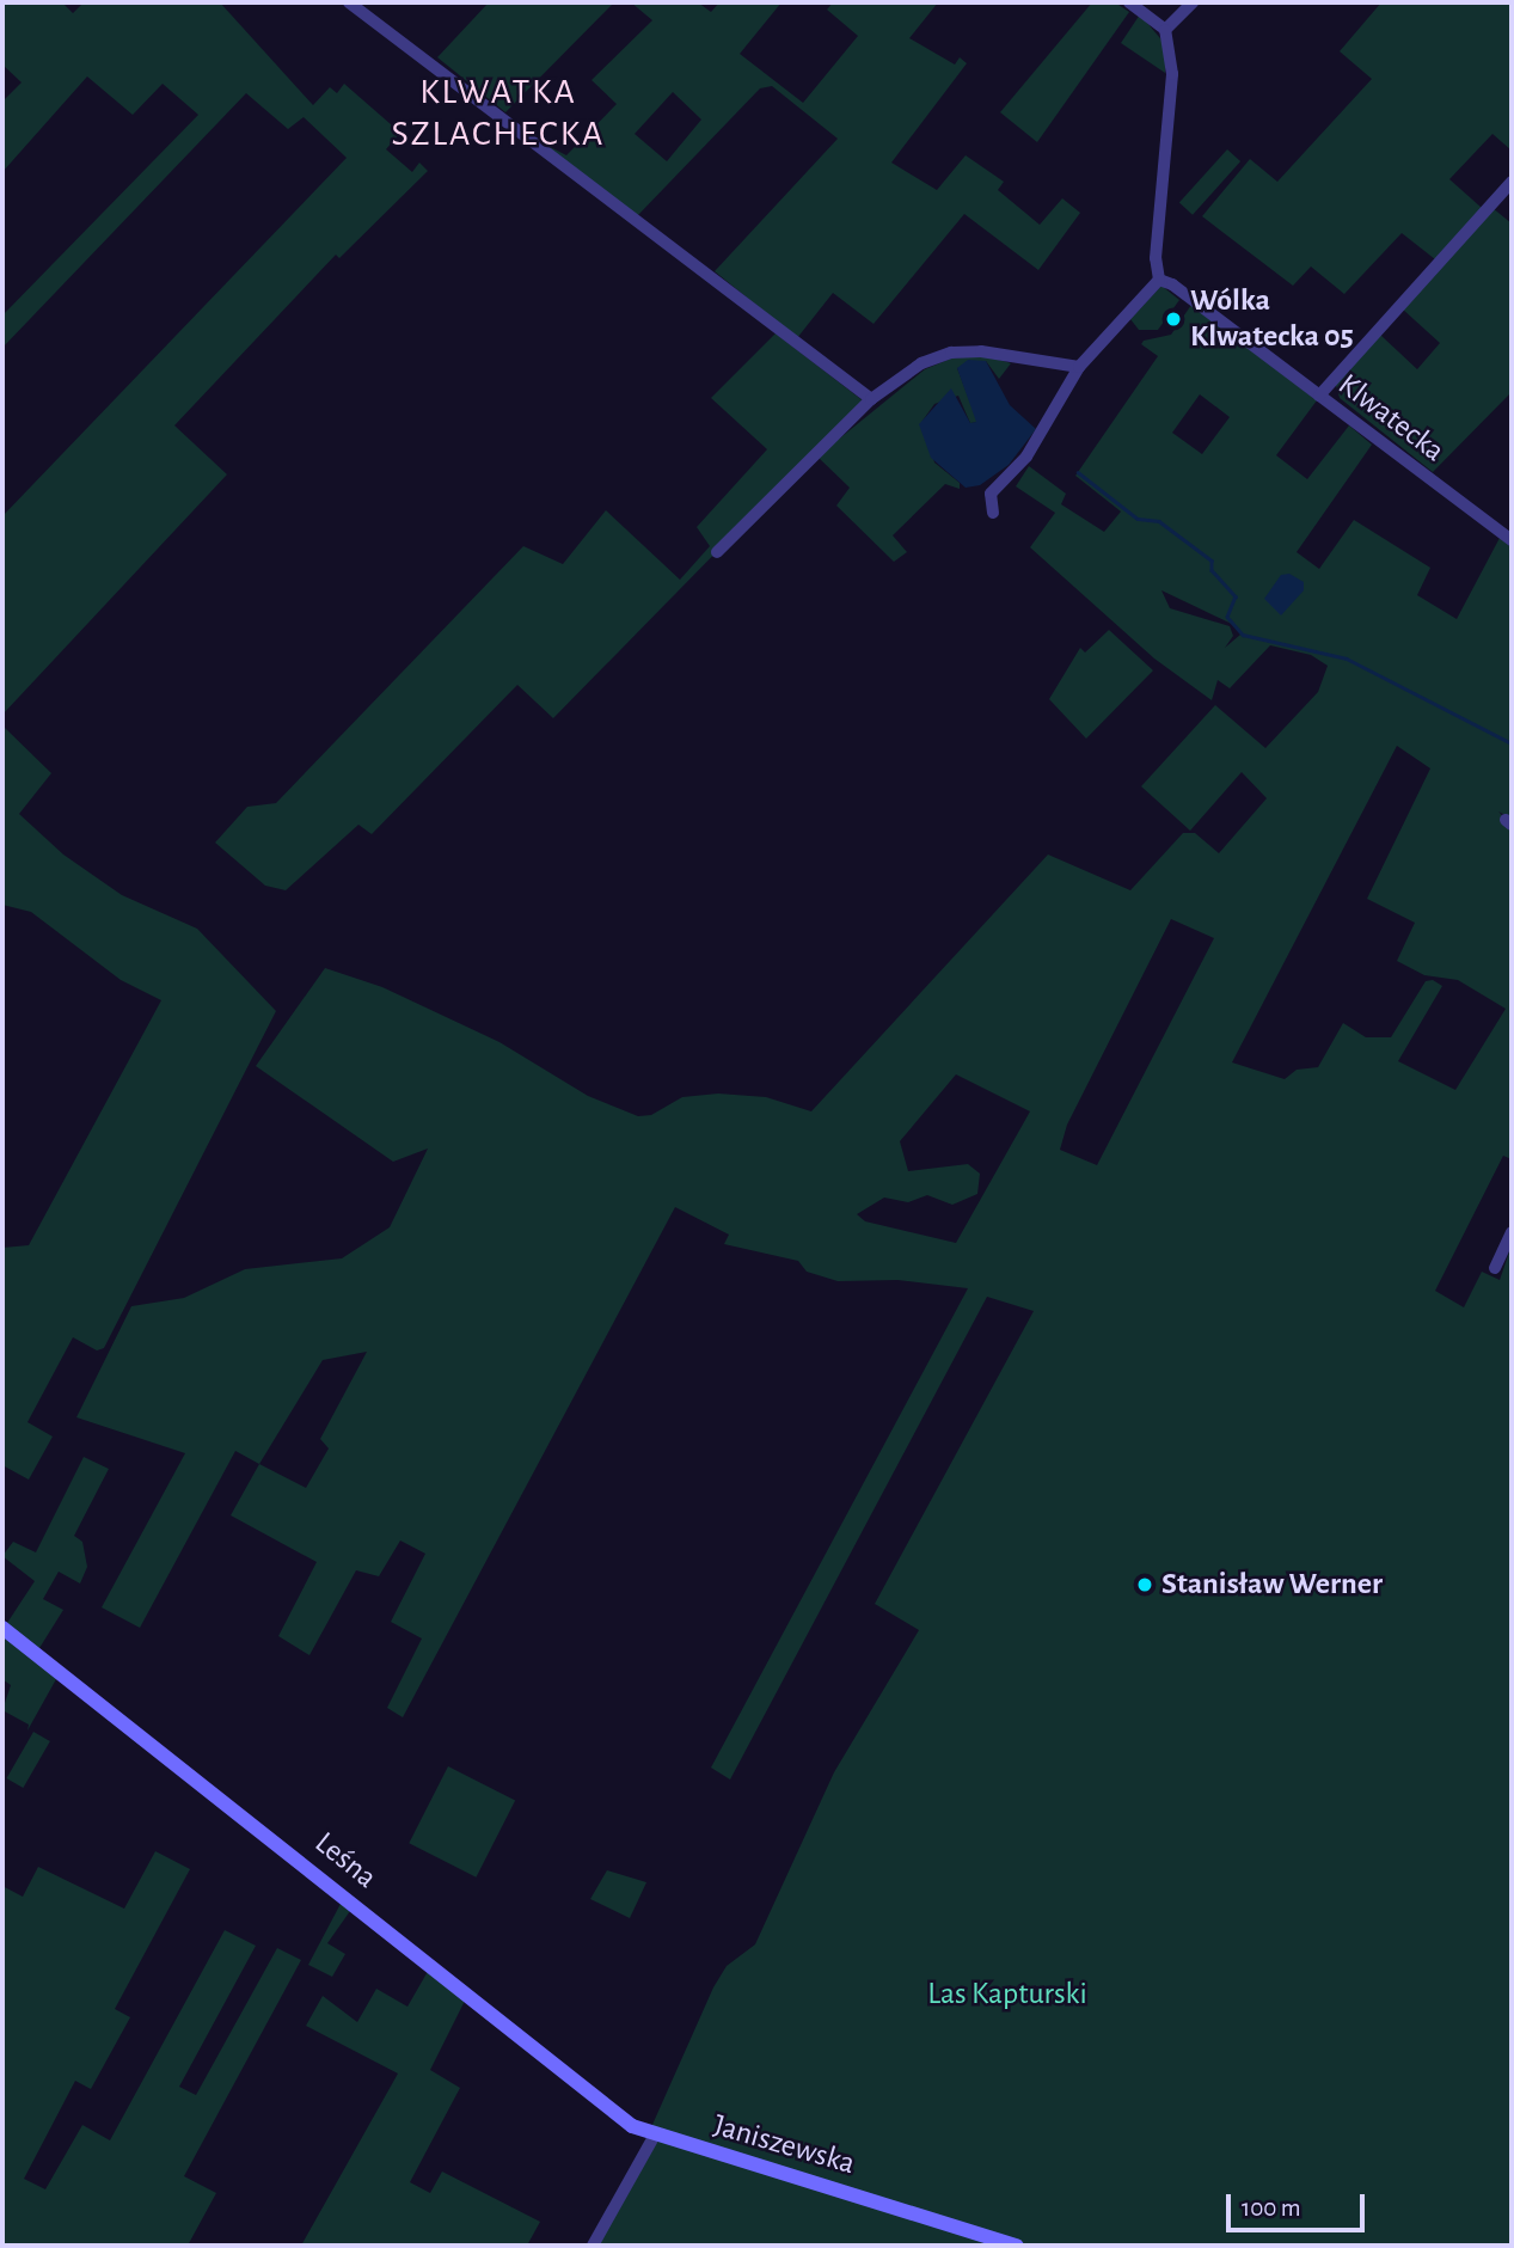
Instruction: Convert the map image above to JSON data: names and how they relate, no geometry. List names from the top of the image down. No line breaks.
{"streets":{"street":["Klwatecka","Leśna","Janiszewska"]},"crossings":[["Leśna","Janiszewska"]],"districts":["KLWATKA SZLACHECKA"],"parks":["Las Kapturski"],"places":["Wólka Klwatecka 05","Stanisław Werner"],"scale_bar":"100 m"}
